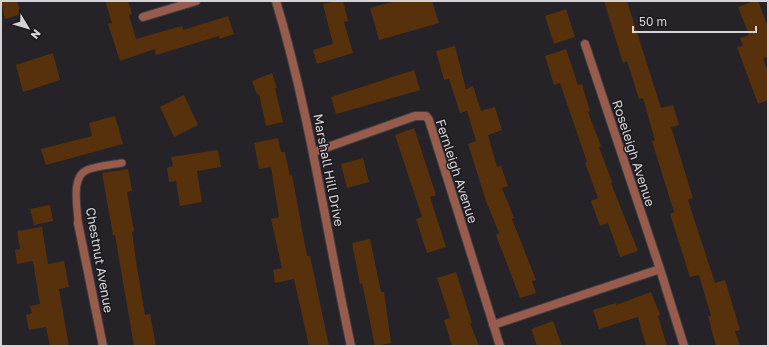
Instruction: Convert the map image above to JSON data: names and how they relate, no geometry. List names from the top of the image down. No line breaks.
{"streets":{"street":["Roseleigh Avenue","Marshall Hill Drive","Fernleigh Avenue","Chestnut Avenue"]},"crossings":[["Marshall Hill Drive","Fernleigh Avenue"]],"scale_bar":"50 m","north":"bottom right"}
